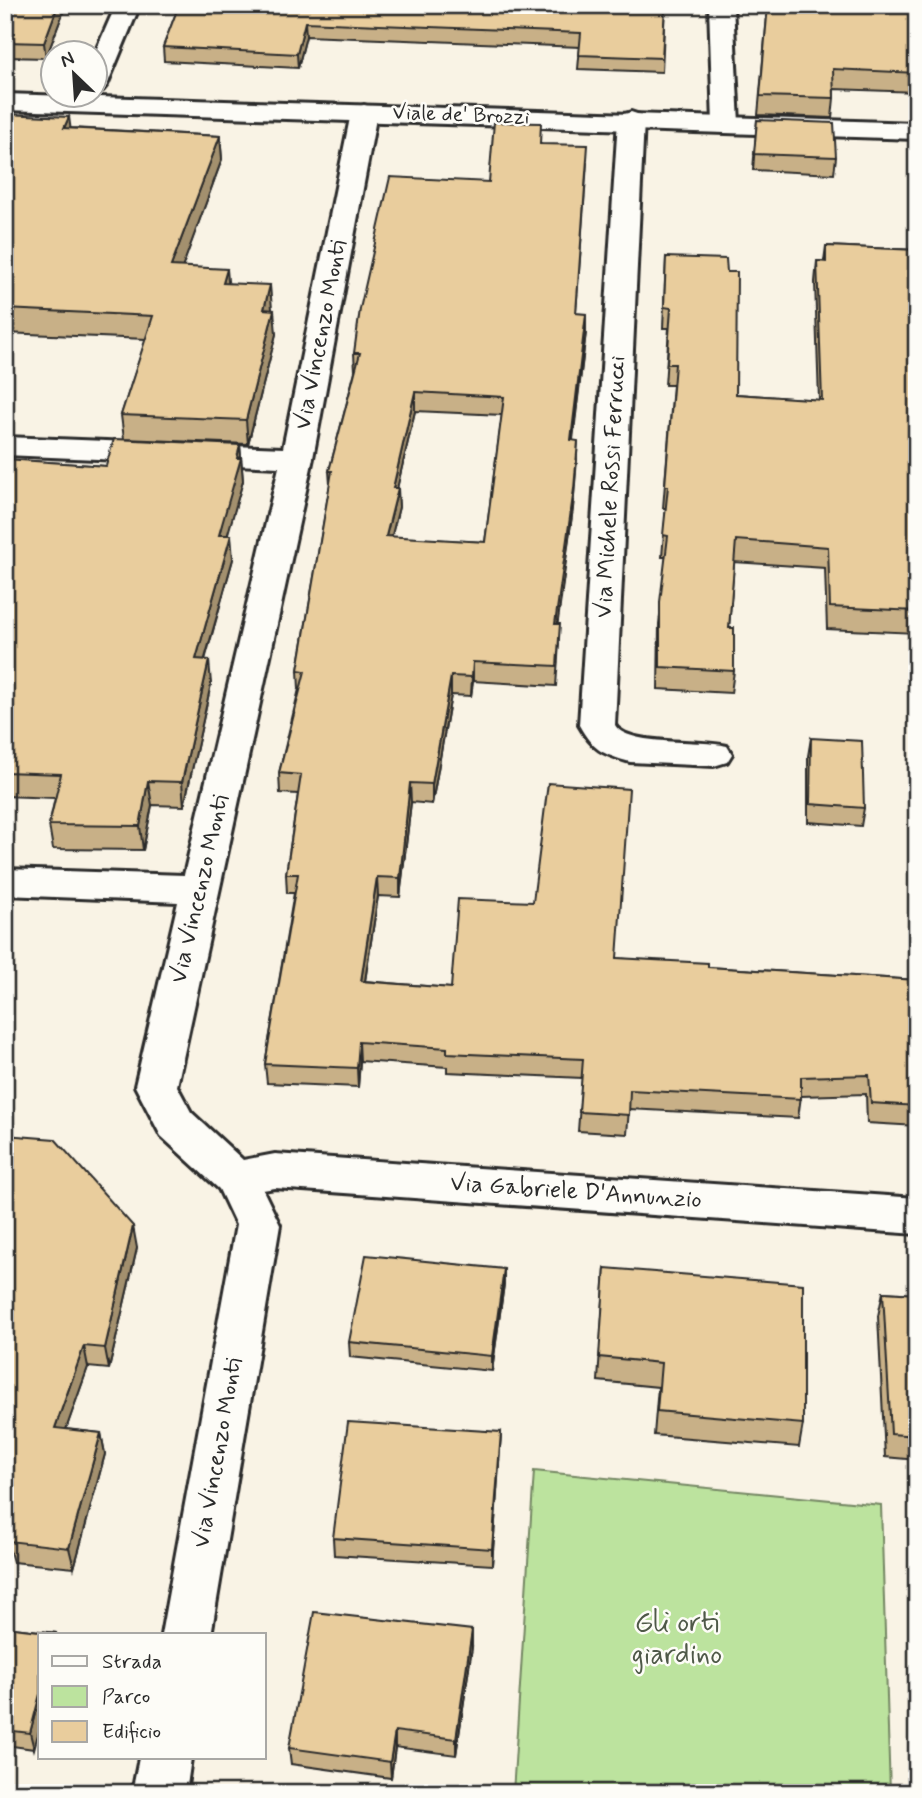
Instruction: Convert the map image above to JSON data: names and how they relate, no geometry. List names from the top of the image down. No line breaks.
{"streets":{"street":["Viale de' Brozzi","Via Vincenzo Monti","Via Michele Rossi Ferrucci","Via Gabriele D'Annunzio"]},"crossings":[["Viale de' Brozzi","Via Vincenzo Monti"],["Viale de' Brozzi","Via Michele Rossi Ferrucci"],["Via Vincenzo Monti","Via Gabriele D'Annunzio"]],"parks":["Gli orti giardino"],"legend":["Strada","Parco","Edificio"],"north":"top left"}
